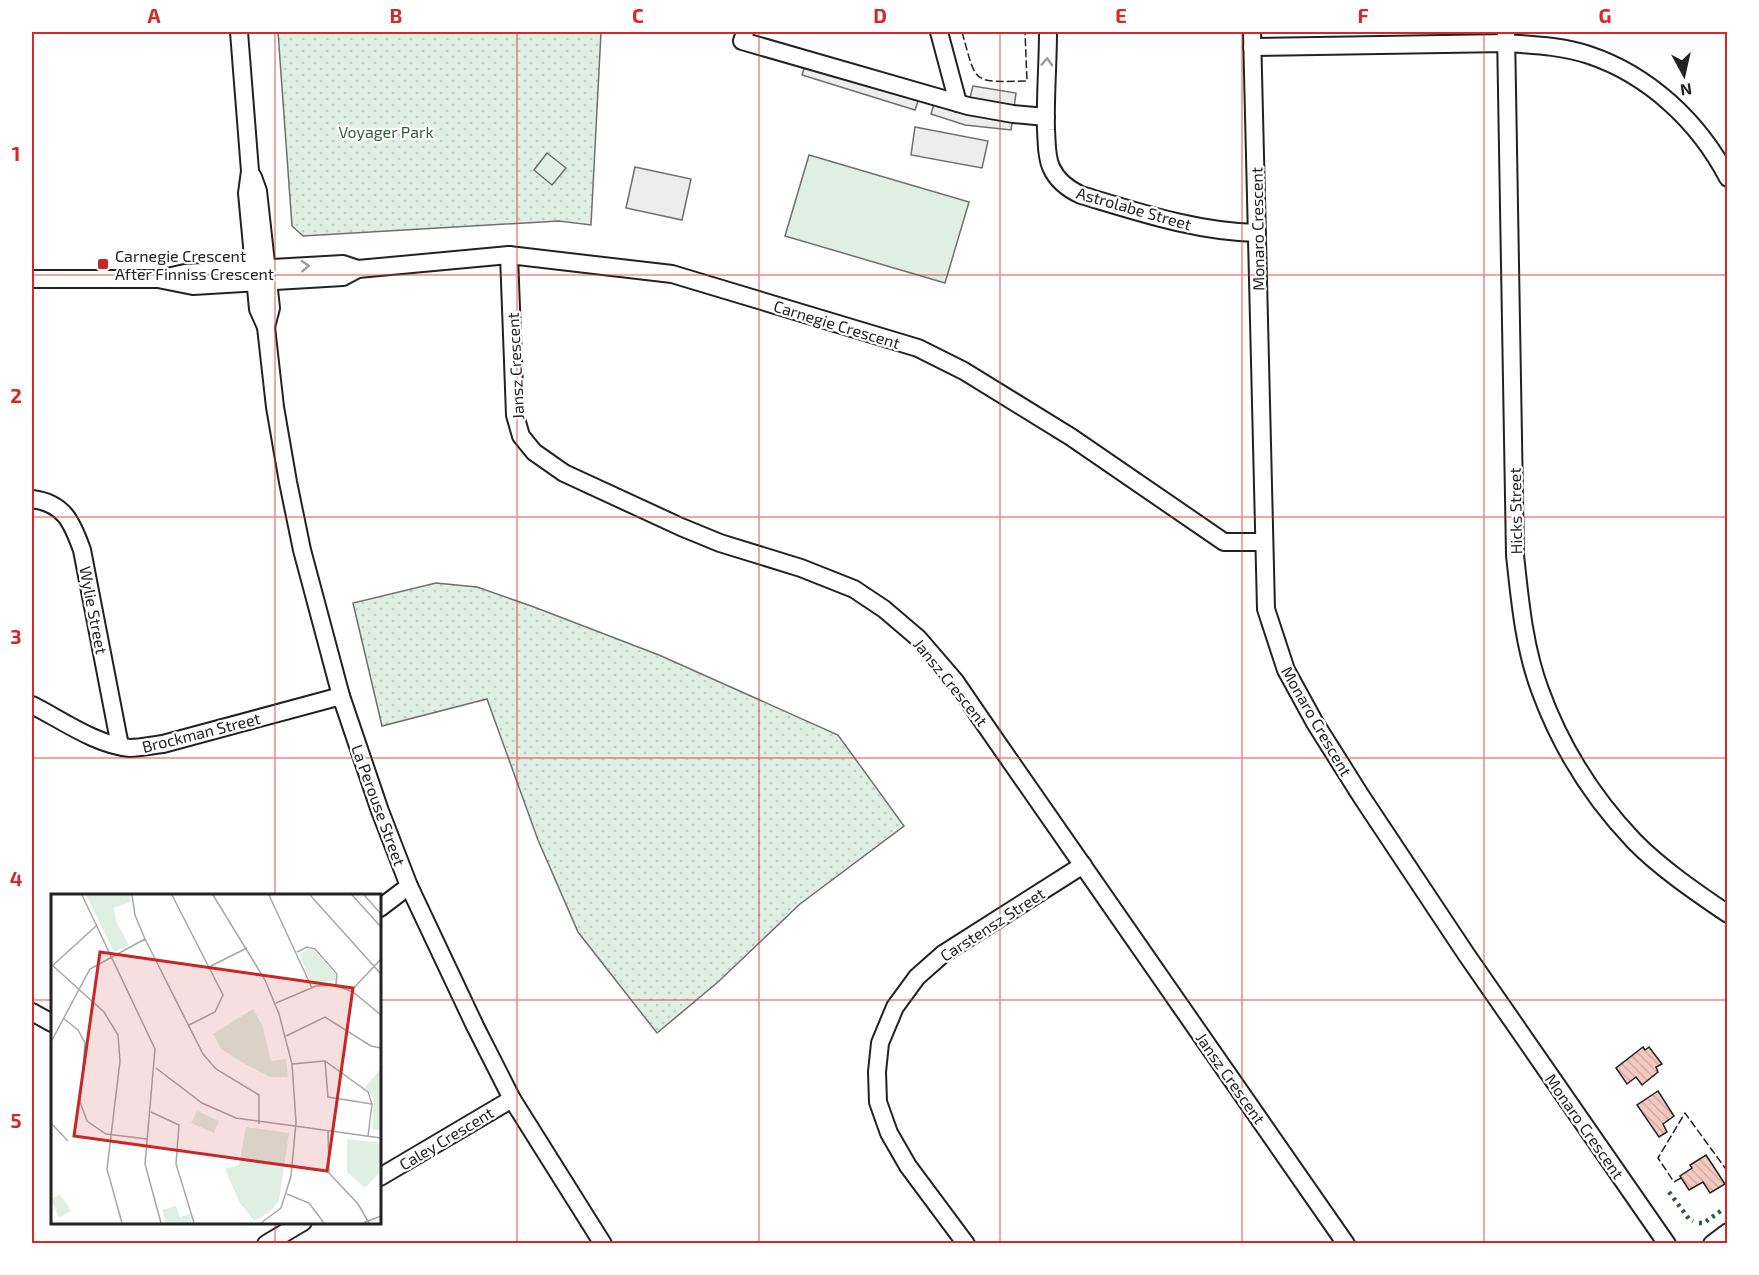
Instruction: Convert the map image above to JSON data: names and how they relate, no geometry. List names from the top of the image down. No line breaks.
{"streets":{"street":["Astrolabe Street","Monaro Crescent","Carnegie Crescent","Jansz Crescent","Hicks Street","Wylie Street","Brockman Street","La Perouse Street","Carstensz Street","Caley Crescent"]},"crossings":[["Astrolabe Street","Monaro Crescent"],["Monaro Crescent","Carnegie Crescent"],["Carnegie Crescent","Jansz Crescent"],["Carnegie Crescent","La Perouse Street"],["Jansz Crescent","Carstensz Street"],["Wylie Street","Brockman Street"],["Brockman Street","La Perouse Street"],["La Perouse Street","Caley Crescent"]],"parks":["Voyager Park"],"places":{"transit":["Carnegie Crescent After Finniss Crescent"]},"north":"bottom","grid":{"columns":["A","B","C","D","E","F","G"],"rows":["1","2","3","4","5"]}}
